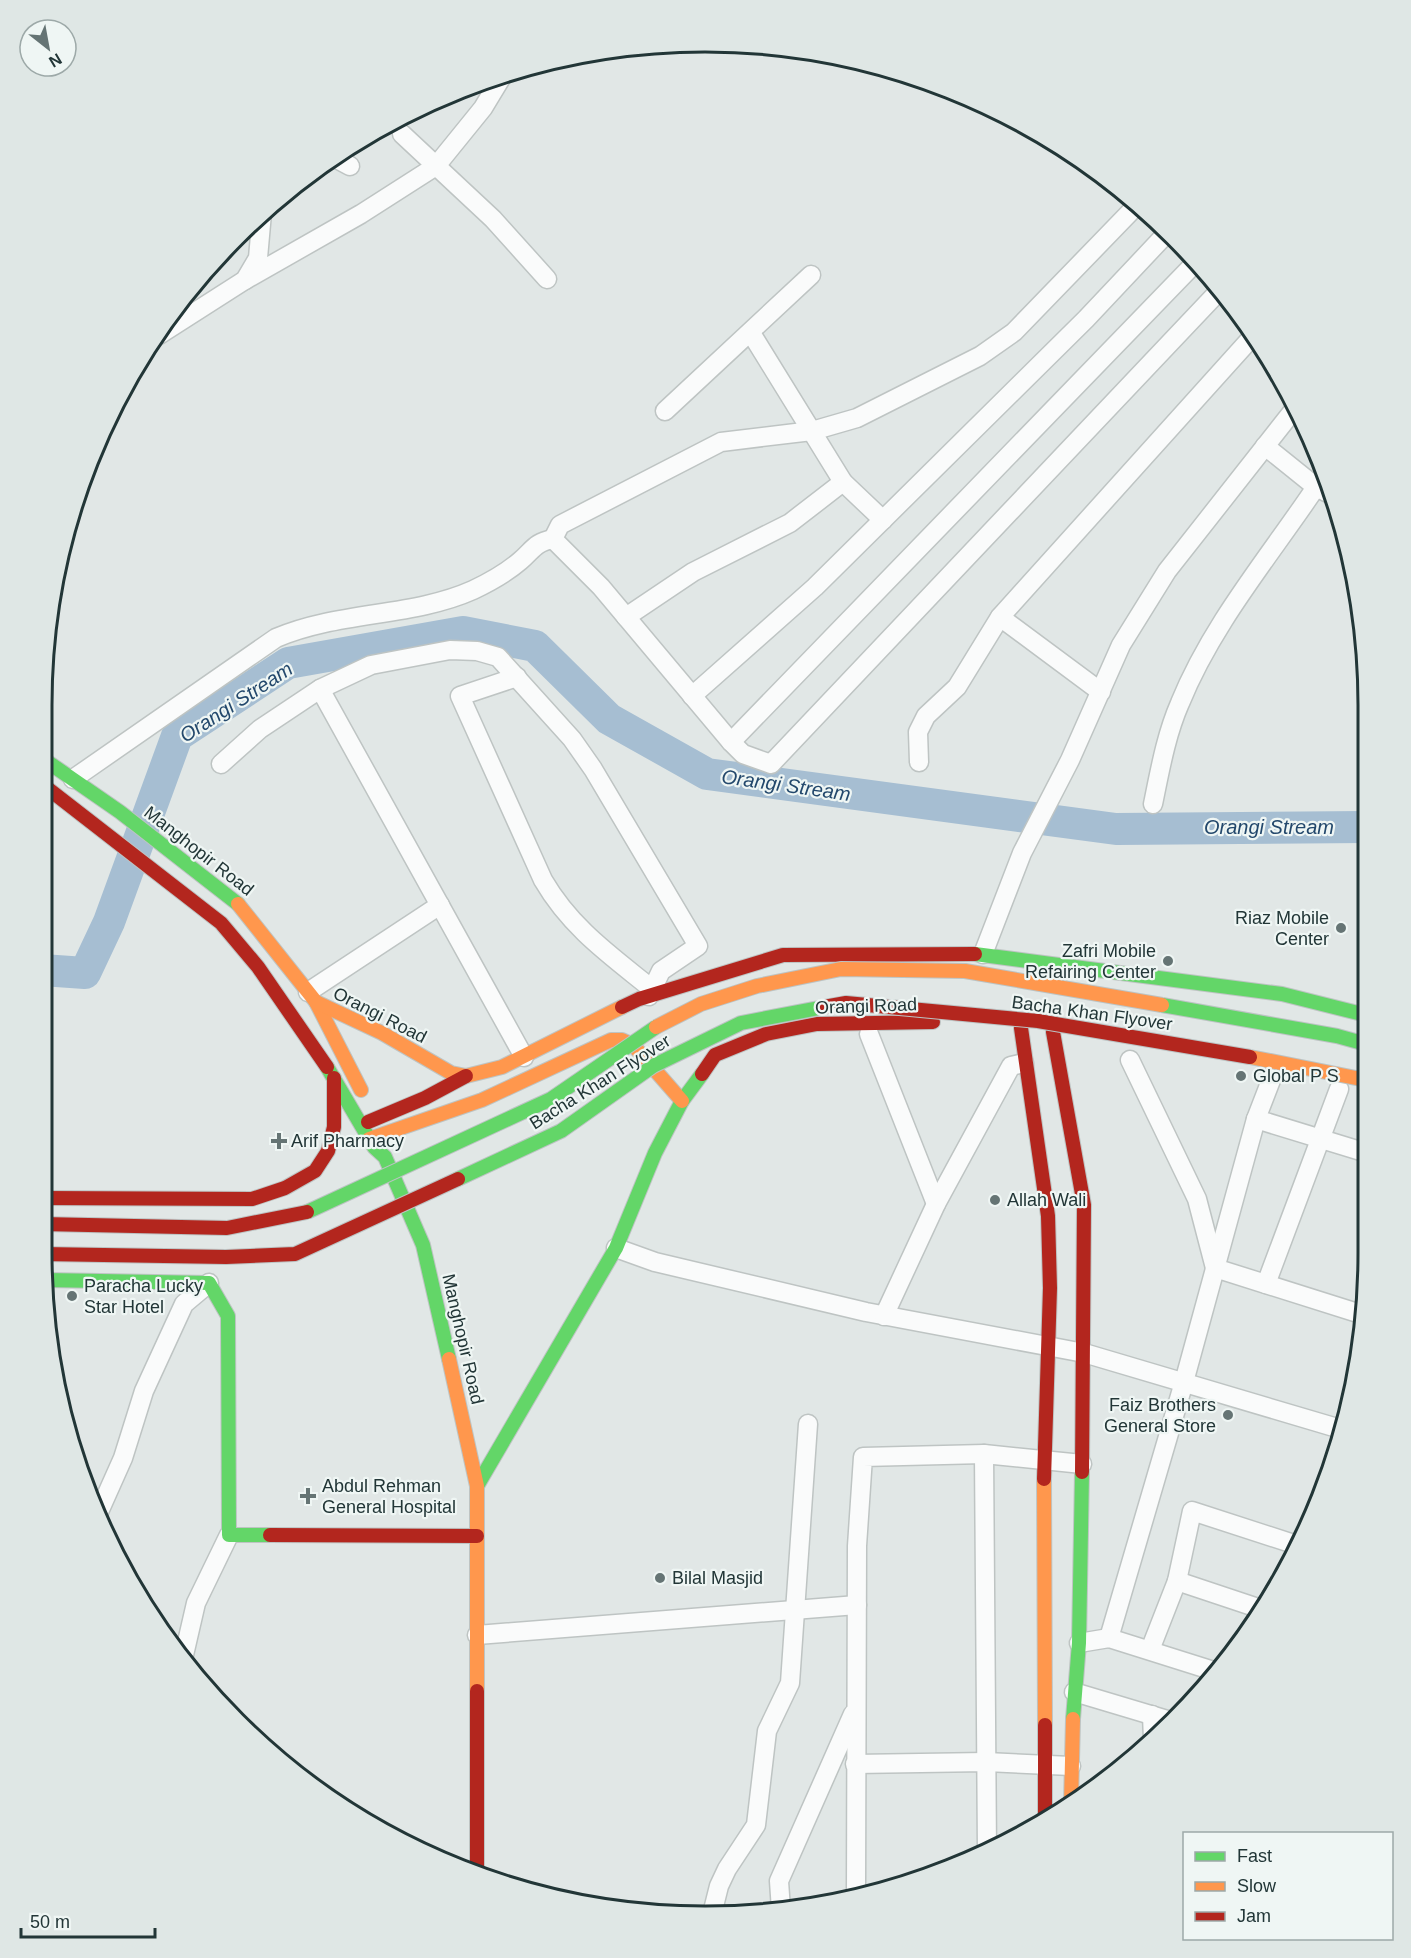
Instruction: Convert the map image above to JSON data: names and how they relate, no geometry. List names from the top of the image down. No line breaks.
{"streets":{"street":["Manghopir Road","Orangi Road","Bacha Khan Flyover"]},"crossings":[["Manghopir Road","Orangi Road"]],"water":["Orangi Stream"],"places":{"other":["Riaz Mobile Center","Zafri Mobile Refairing Center","Global P S","Allah Wali","Paracha Lucky Star Hotel","Faiz Brothers General Store","Bilal Masjid"],"health":["Arif Pharmacy","Abdul Rehman General Hospital"]},"legend":["Fast","Slow","Jam"],"scale_bar":"50 m","north":"bottom right"}
